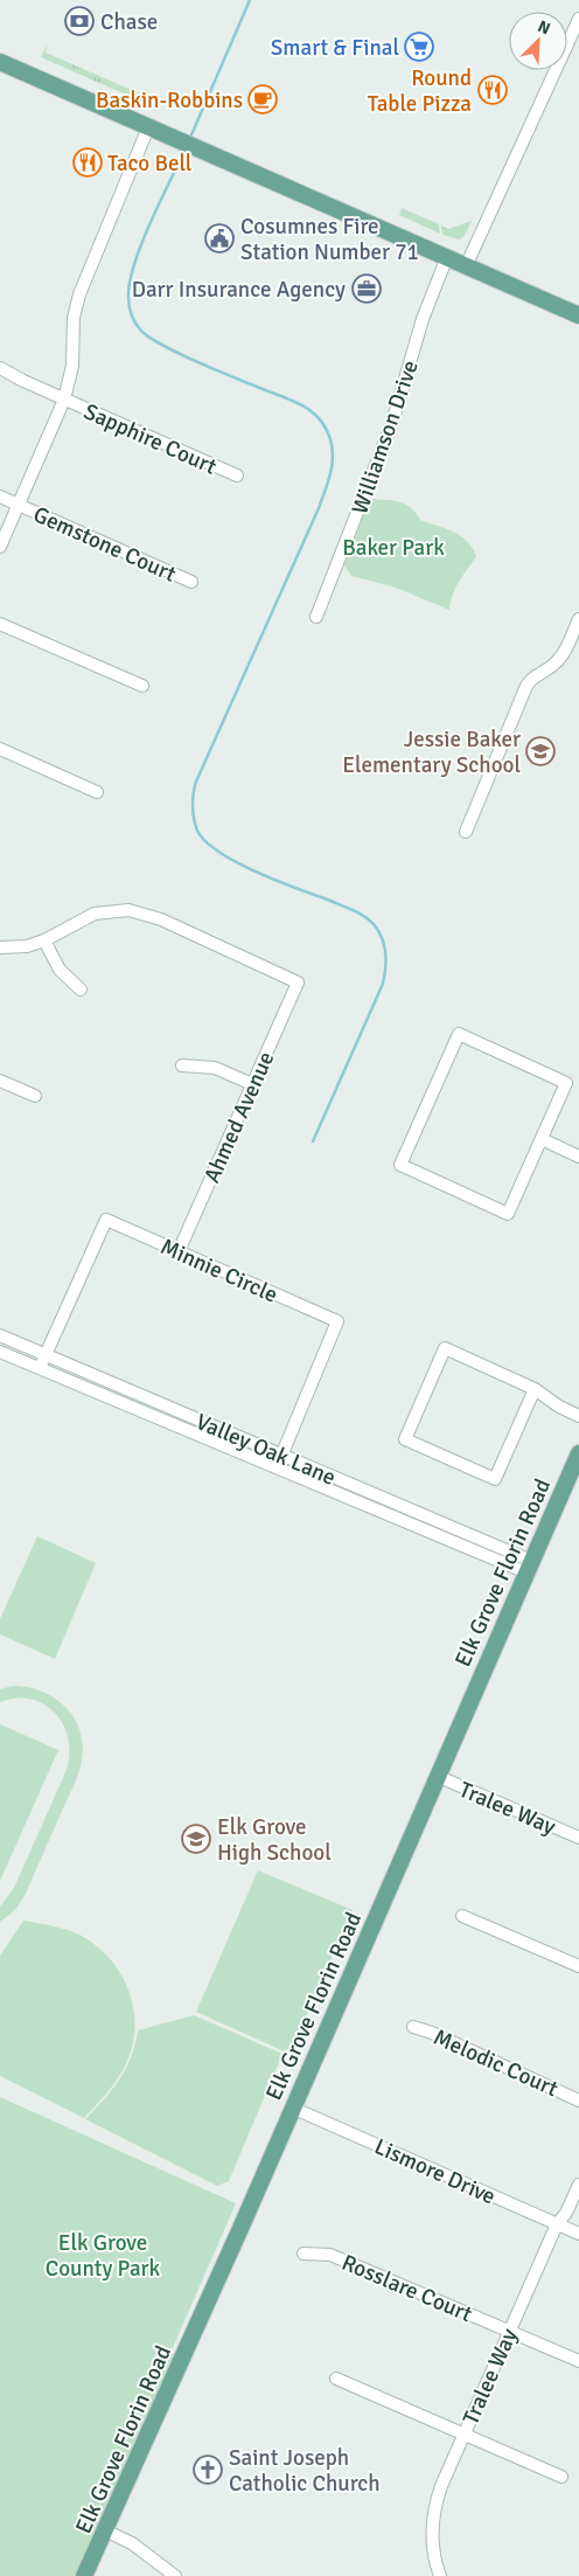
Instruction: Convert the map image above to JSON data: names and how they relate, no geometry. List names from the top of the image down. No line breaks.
{"streets":{"main road":["Elk Grove Florin Road"],"street":["Williamson Drive","Sapphire Court","Gemstone Court","Ahmed Avenue","Minnie Circle","Valley Oak Lane","Tralee Way","Melodic Court","Lismore Drive","Rosslare Court"]},"crossings":[["Ahmed Avenue","Minnie Circle"],["Minnie Circle","Valley Oak Lane"],["Valley Oak Lane","Elk Grove Florin Road"],["Elk Grove Florin Road","Tralee Way"],["Elk Grove Florin Road","Lismore Drive"],["Tralee Way","Lismore Drive"],["Tralee Way","Rosslare Court"]],"parks":["Baker Park","Elk Grove County Park"],"places":{"bank":["Chase"],"supermarket":["Smart & Final"],"restaurant":["Round Table Pizza","Taco Bell"],"cafe":["Baskin-Robbins"],"public building":["Cosumnes Fire Station Number 71"],"office":["Darr Insurance Agency"],"school or university":["Jessie Baker Elementary School","Elk Grove High School"],"church":["Saint Joseph Catholic Church"]},"north":"top right"}
